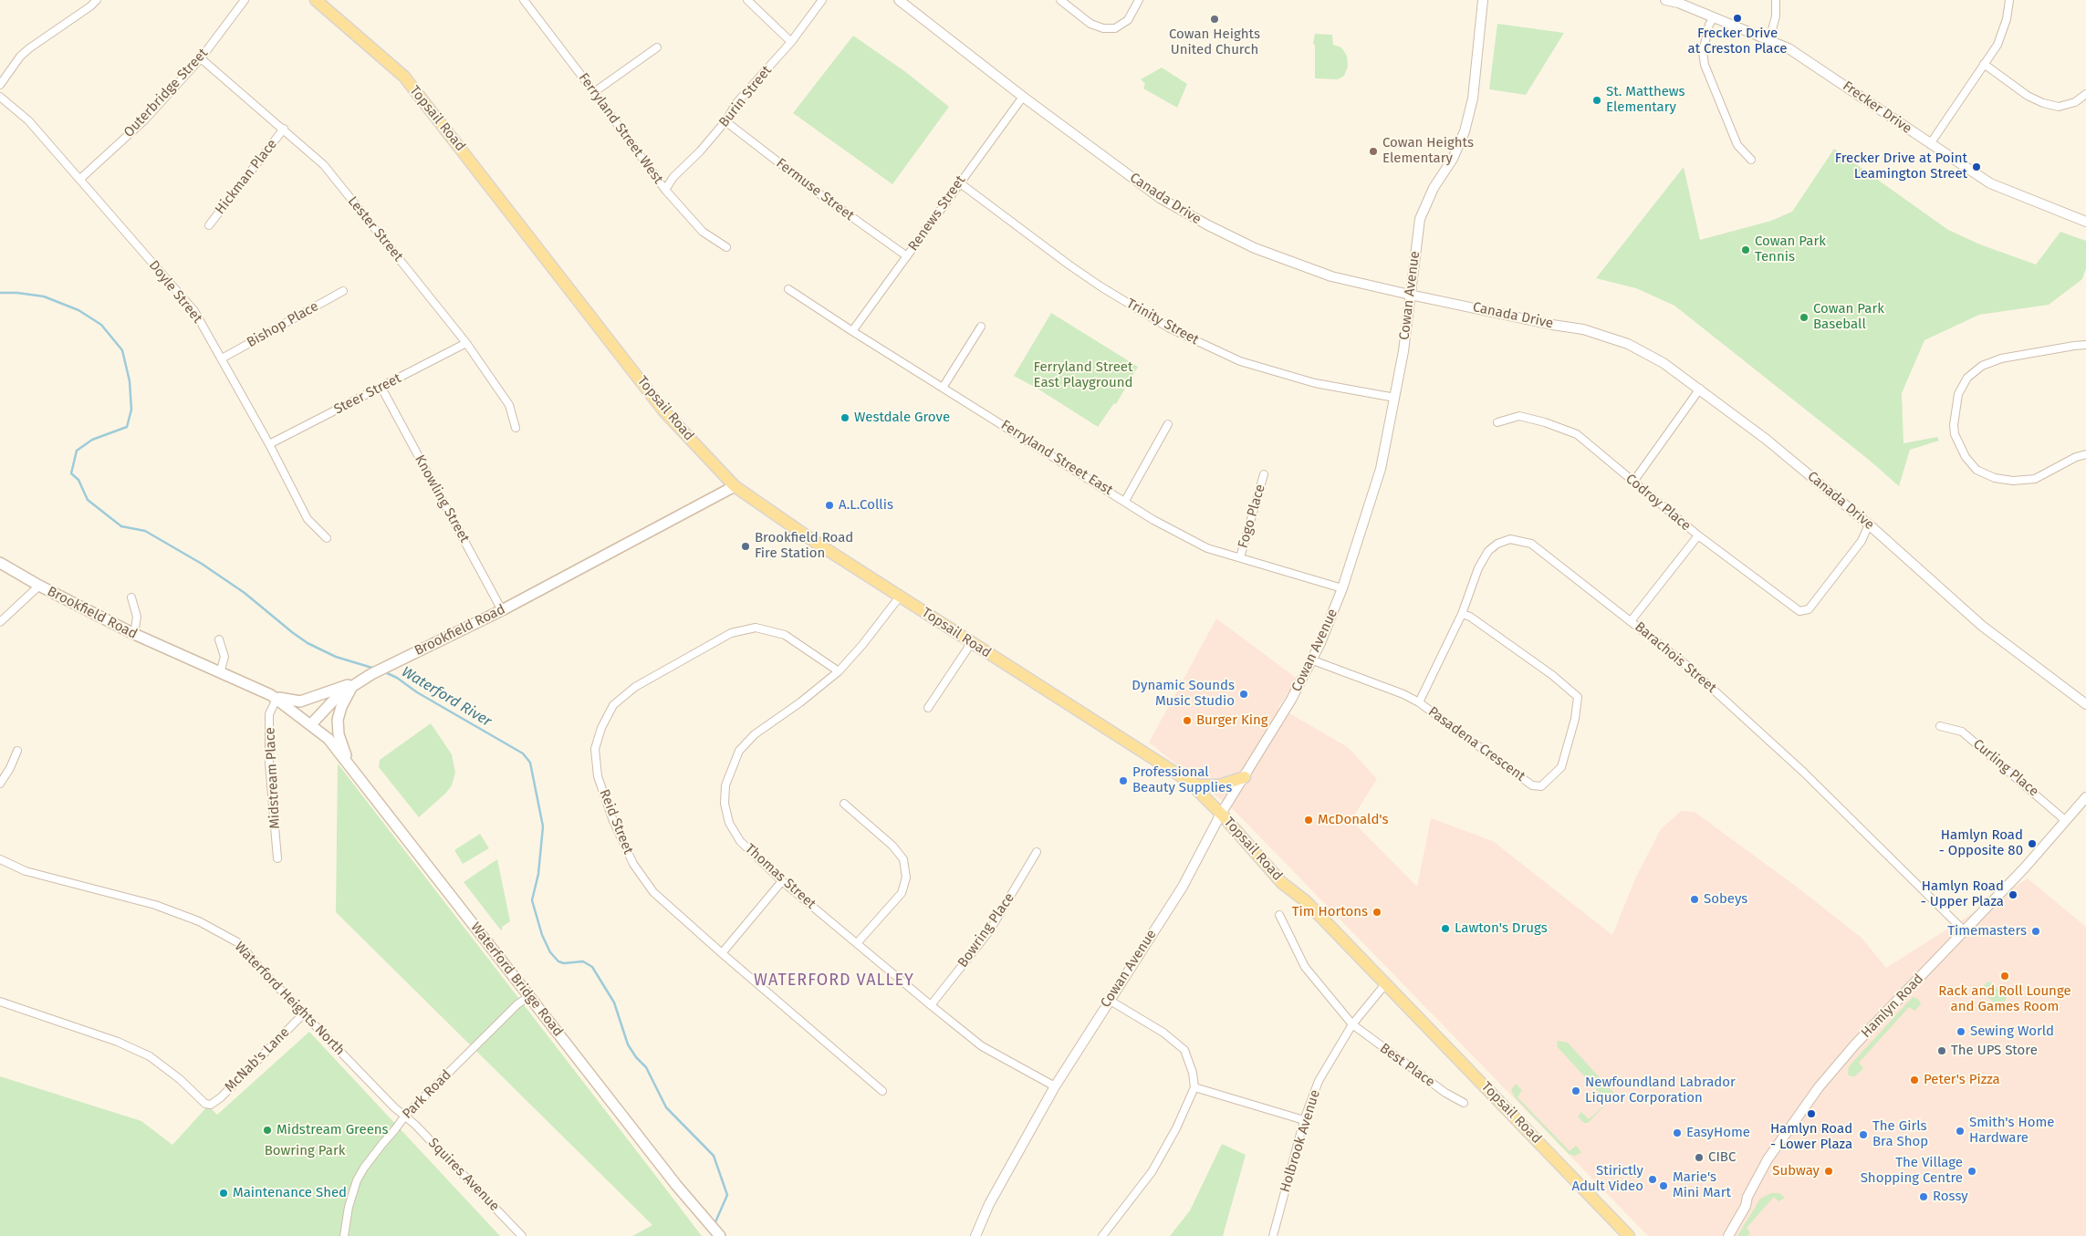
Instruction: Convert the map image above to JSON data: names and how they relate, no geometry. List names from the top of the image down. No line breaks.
{"streets":{"main road":["Topsail Road","Brookfield Road","Waterford Bridge Road"],"street":["Outerbridge Street","Burin Street","Frecker Drive","Ferryland Street West","Hickman Place","Fermuse Street","Canada Drive","Renews Street","Lester Street","Doyle Street","Cowan Avenue","Trinity Street","Bishop Place","Steer Street","Ferryland Street East","Knowling Street","Codroy Place","Fogo Place","Barachois Street","Pasadena Crescent","Curling Place","Midstream Place","Reid Street","Thomas Street","Bowring Place","Waterford Heights North","Hamlyn Road","McNab's Lane","Best Place","Park Road","Holbrook Avenue","Squires Avenue"]},"crossings":[["Outerbridge Street","Lester Street"],["Outerbridge Street","Doyle Street"],["Burin Street","Ferryland Street West"],["Burin Street","Fermuse Street"],["Topsail Road","Cowan Avenue"],["Topsail Road","Brookfield Road"],["Topsail Road","Thomas Street"],["Topsail Road","Holbrook Avenue"],["Hickman Place","Lester Street"],["Fermuse Street","Renews Street"],["Canada Drive","Renews Street"],["Canada Drive","Cowan Avenue"],["Canada Drive","Codroy Place"],["Renews Street","Trinity Street"],["Renews Street","Ferryland Street East"],["Lester Street","Steer Street"],["Doyle Street","Bishop Place"],["Doyle Street","Steer Street"],["Cowan Avenue","Trinity Street"],["Cowan Avenue","Ferryland Street East"],["Cowan Avenue","Pasadena Crescent"],["Cowan Avenue","Thomas Street"],["Steer Street","Knowling Street"],["Ferryland Street East","Fogo Place"],["Knowling Street","Brookfield Road"],["Brookfield Road","Midstream Place"],["Brookfield Road","Waterford Bridge Road"],["Barachois Street","Pasadena Crescent"],["Barachois Street","Hamlyn Road"],["Curling Place","Hamlyn Road"],["Reid Street","Thomas Street"],["Thomas Street","Bowring Place"],["Waterford Bridge Road","Park Road"],["Waterford Heights North","McNab's Lane"],["Waterford Heights North","Park Road"],["Waterford Heights North","Squires Avenue"],["Best Place","Holbrook Avenue"],["Park Road","Squires Avenue"]],"districts":["WATERFORD VALLEY"],"water":["Waterford River"],"parks":["Ferryland Street East Playground","Bowring Park"],"places":["Frecker Drive at Creston Place","Cowan Heights United Church","St. Matthews Elementary","Cowan Heights Elementary","Frecker Drive at Point Leamington Street","Cowan Park Tennis","Cowan Park Baseball","Westdale Grove","A.L.Collis","Brookfield Road Fire Station","Dynamic Sounds Music Studio","Burger King","Professional Beauty Supplies","McDonald's","Hamlyn Road - Opposite 80","Hamlyn Road - Upper Plaza","Sobeys","Tim Hortons","Lawton's Drugs","Timemasters","Rack and Roll Lounge and Games Room","Sewing World","The UPS Store","Peter's Pizza","Newfoundland Labrador Liquor Corporation","Hamlyn Road - Lower Plaza","Midstream Greens","Smith's Home Hardware","EasyHome","The Girls Bra Shop","CIBC","Subway","The Village Shopping Centre","Stirictly Adult Video","Marie's Mini Mart","Maintenance Shed","Rossy"]}
